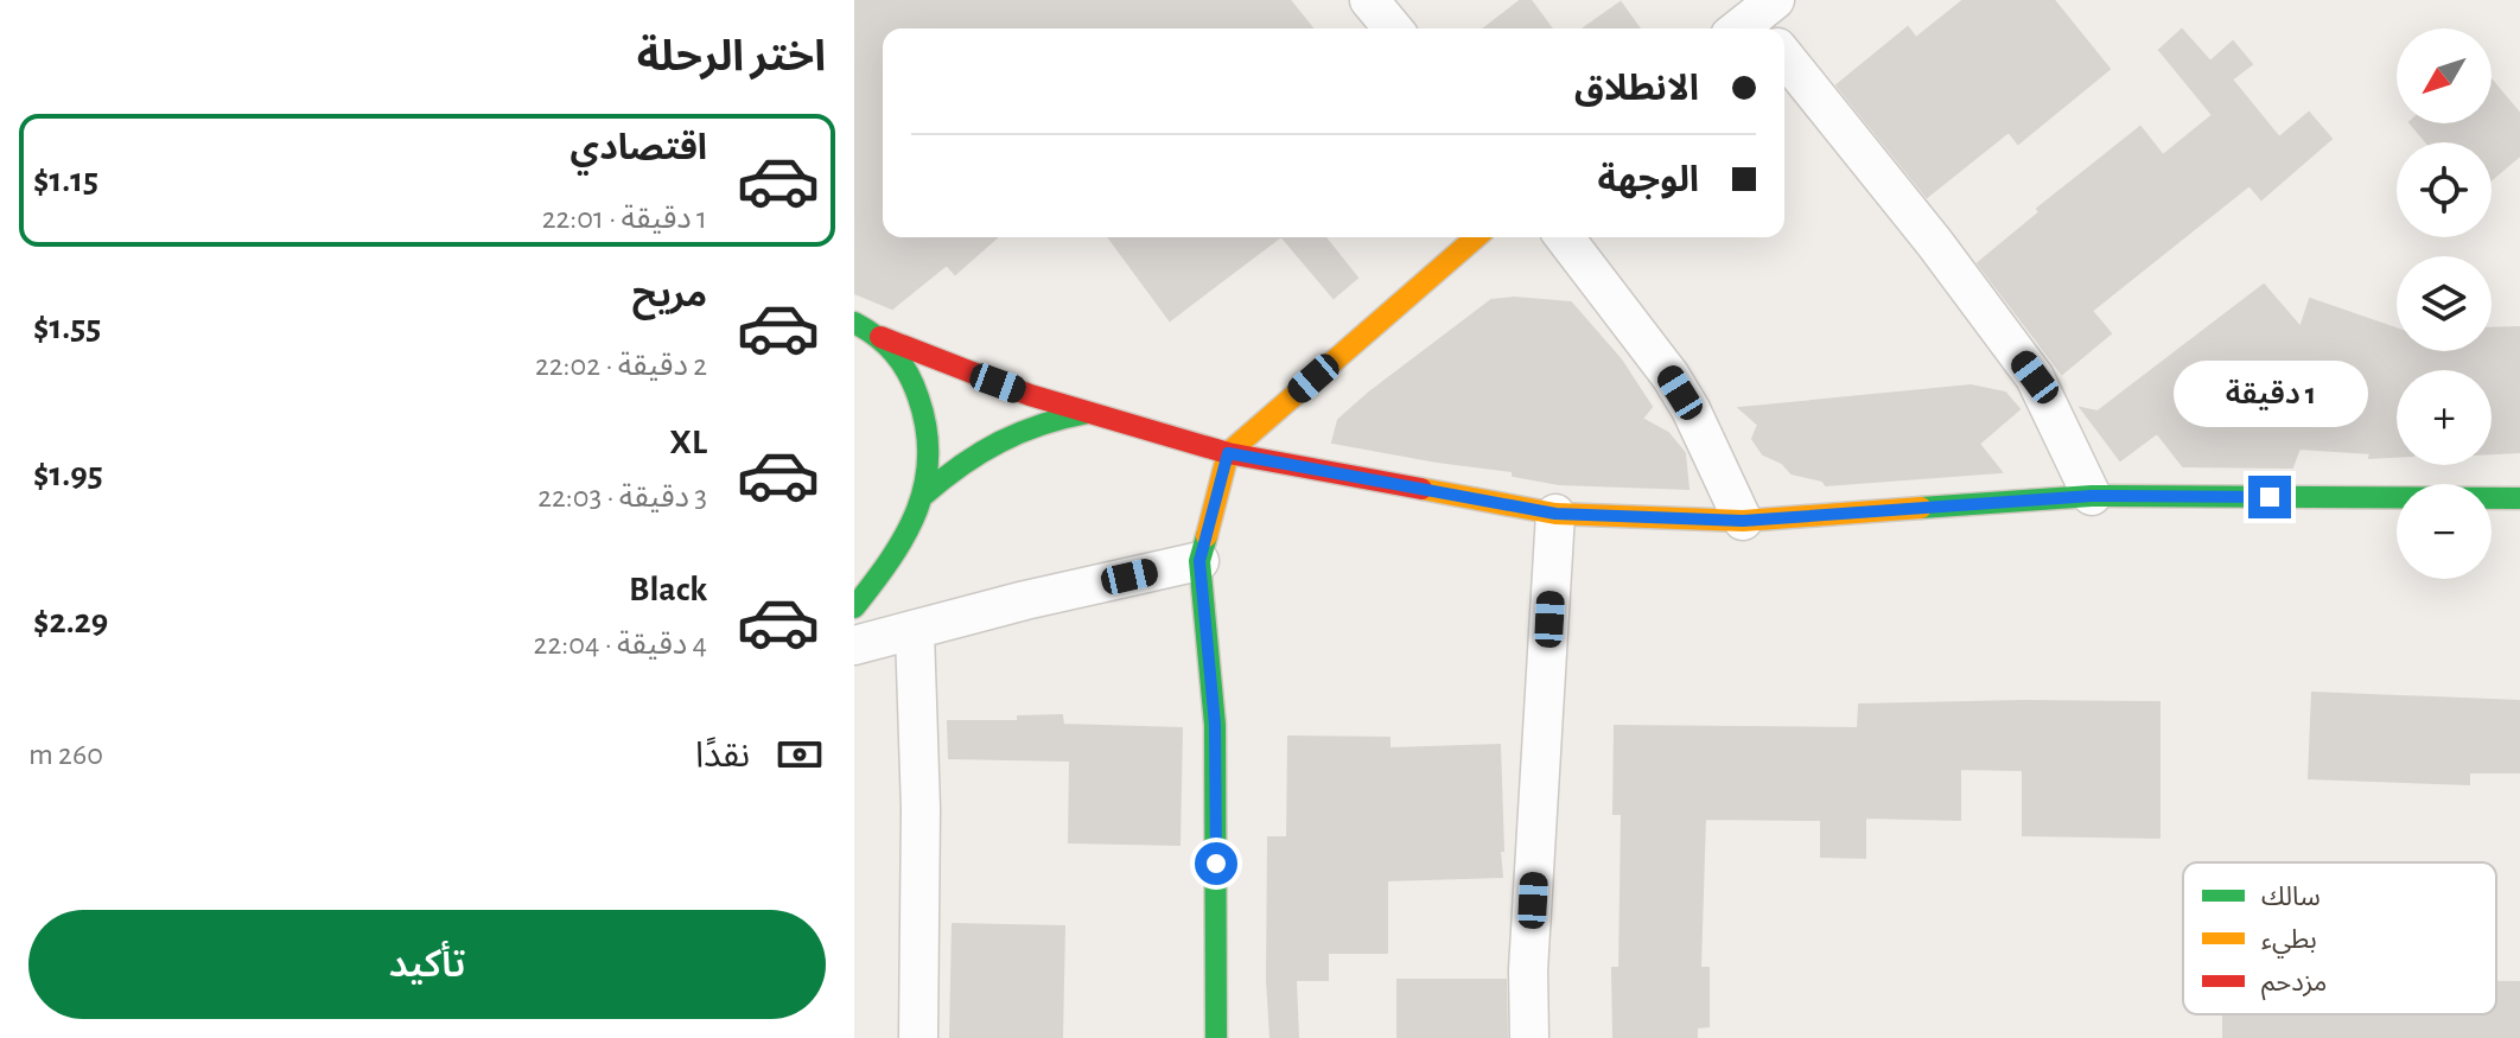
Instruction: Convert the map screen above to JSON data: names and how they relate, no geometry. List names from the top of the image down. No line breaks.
{"legend":["سالك","بطيء","مزدحم"],"north":"bottom left","page":{"heading":"اختر الرحلة","map_buttons":["+","−"],"banner":["الانطلاق","الوجهة"],"list":[{"name":"اقتصادي","note":"1 دقيقة · 22:01","value":"$1.15"},{"name":"مريح","note":"2 دقيقة · 22:02","value":"$1.55"},{"name":"XL","note":"3 دقيقة · 22:03","value":"$1.95"},{"name":"Black","note":"4 دقيقة · 22:04","value":"$2.29"}],"bubble":"1 دقيقة","pay":["نقدًا","260 m"],"buttons":"تأكيد"}}
